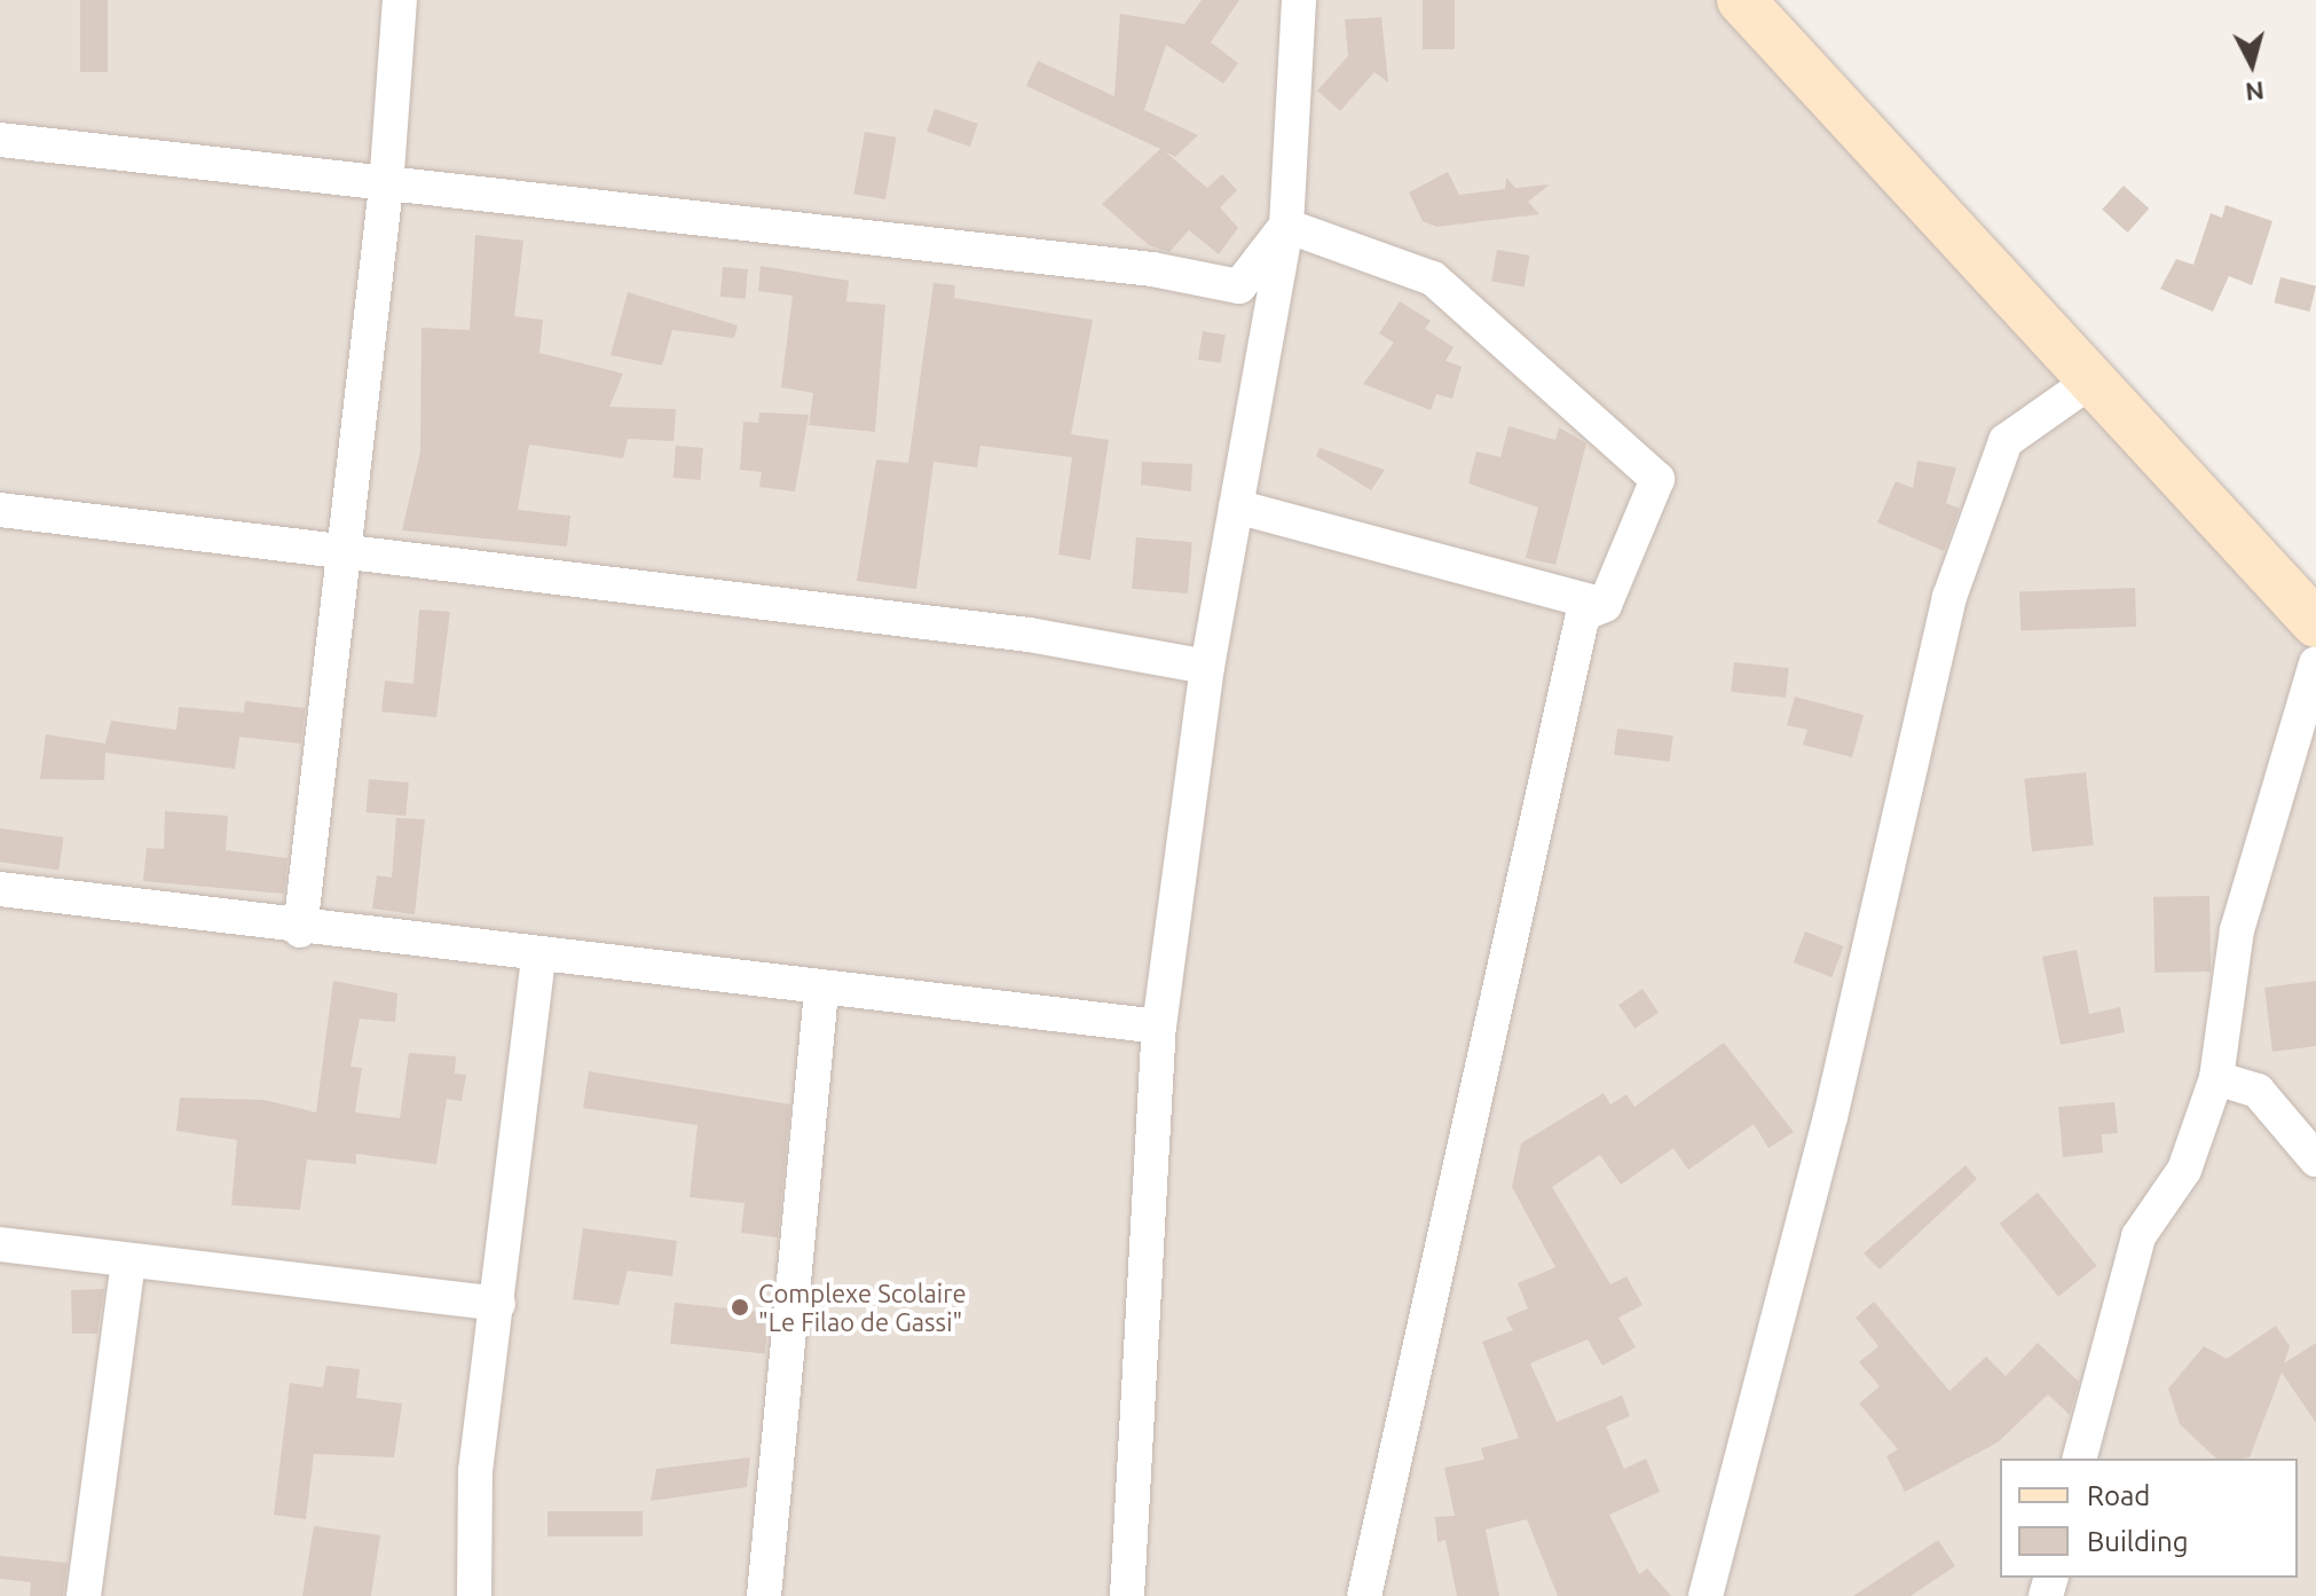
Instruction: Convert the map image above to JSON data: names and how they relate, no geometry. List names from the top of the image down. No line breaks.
{"places":["Complexe Scolaire \"Le Filao de Gassi\""],"legend":["Road","Building"],"north":"bottom"}
